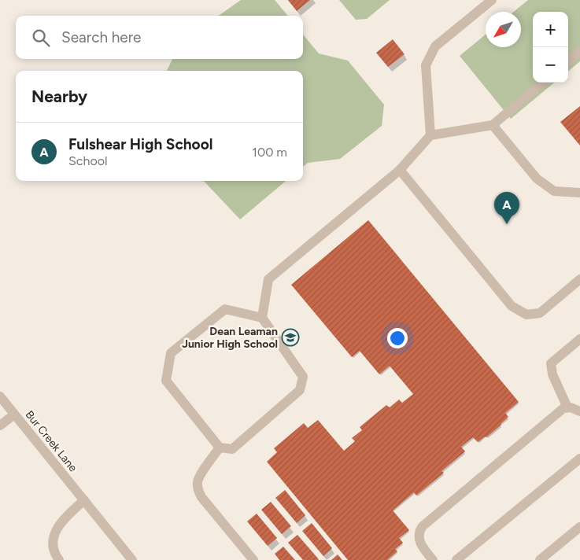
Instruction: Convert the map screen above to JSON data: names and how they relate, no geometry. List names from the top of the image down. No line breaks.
{"streets":{"street":["Bur Creek Lane"]},"places":{"school or university":["Dean Leaman Junior High School"]},"north":"bottom left","page":{"map_buttons":["+","−"],"search":"Search here","heading":"Nearby","list":[{"mark":"A","name":"Fulshear High School","note":"School","value":"100 m"}],"pins":"A"}}
